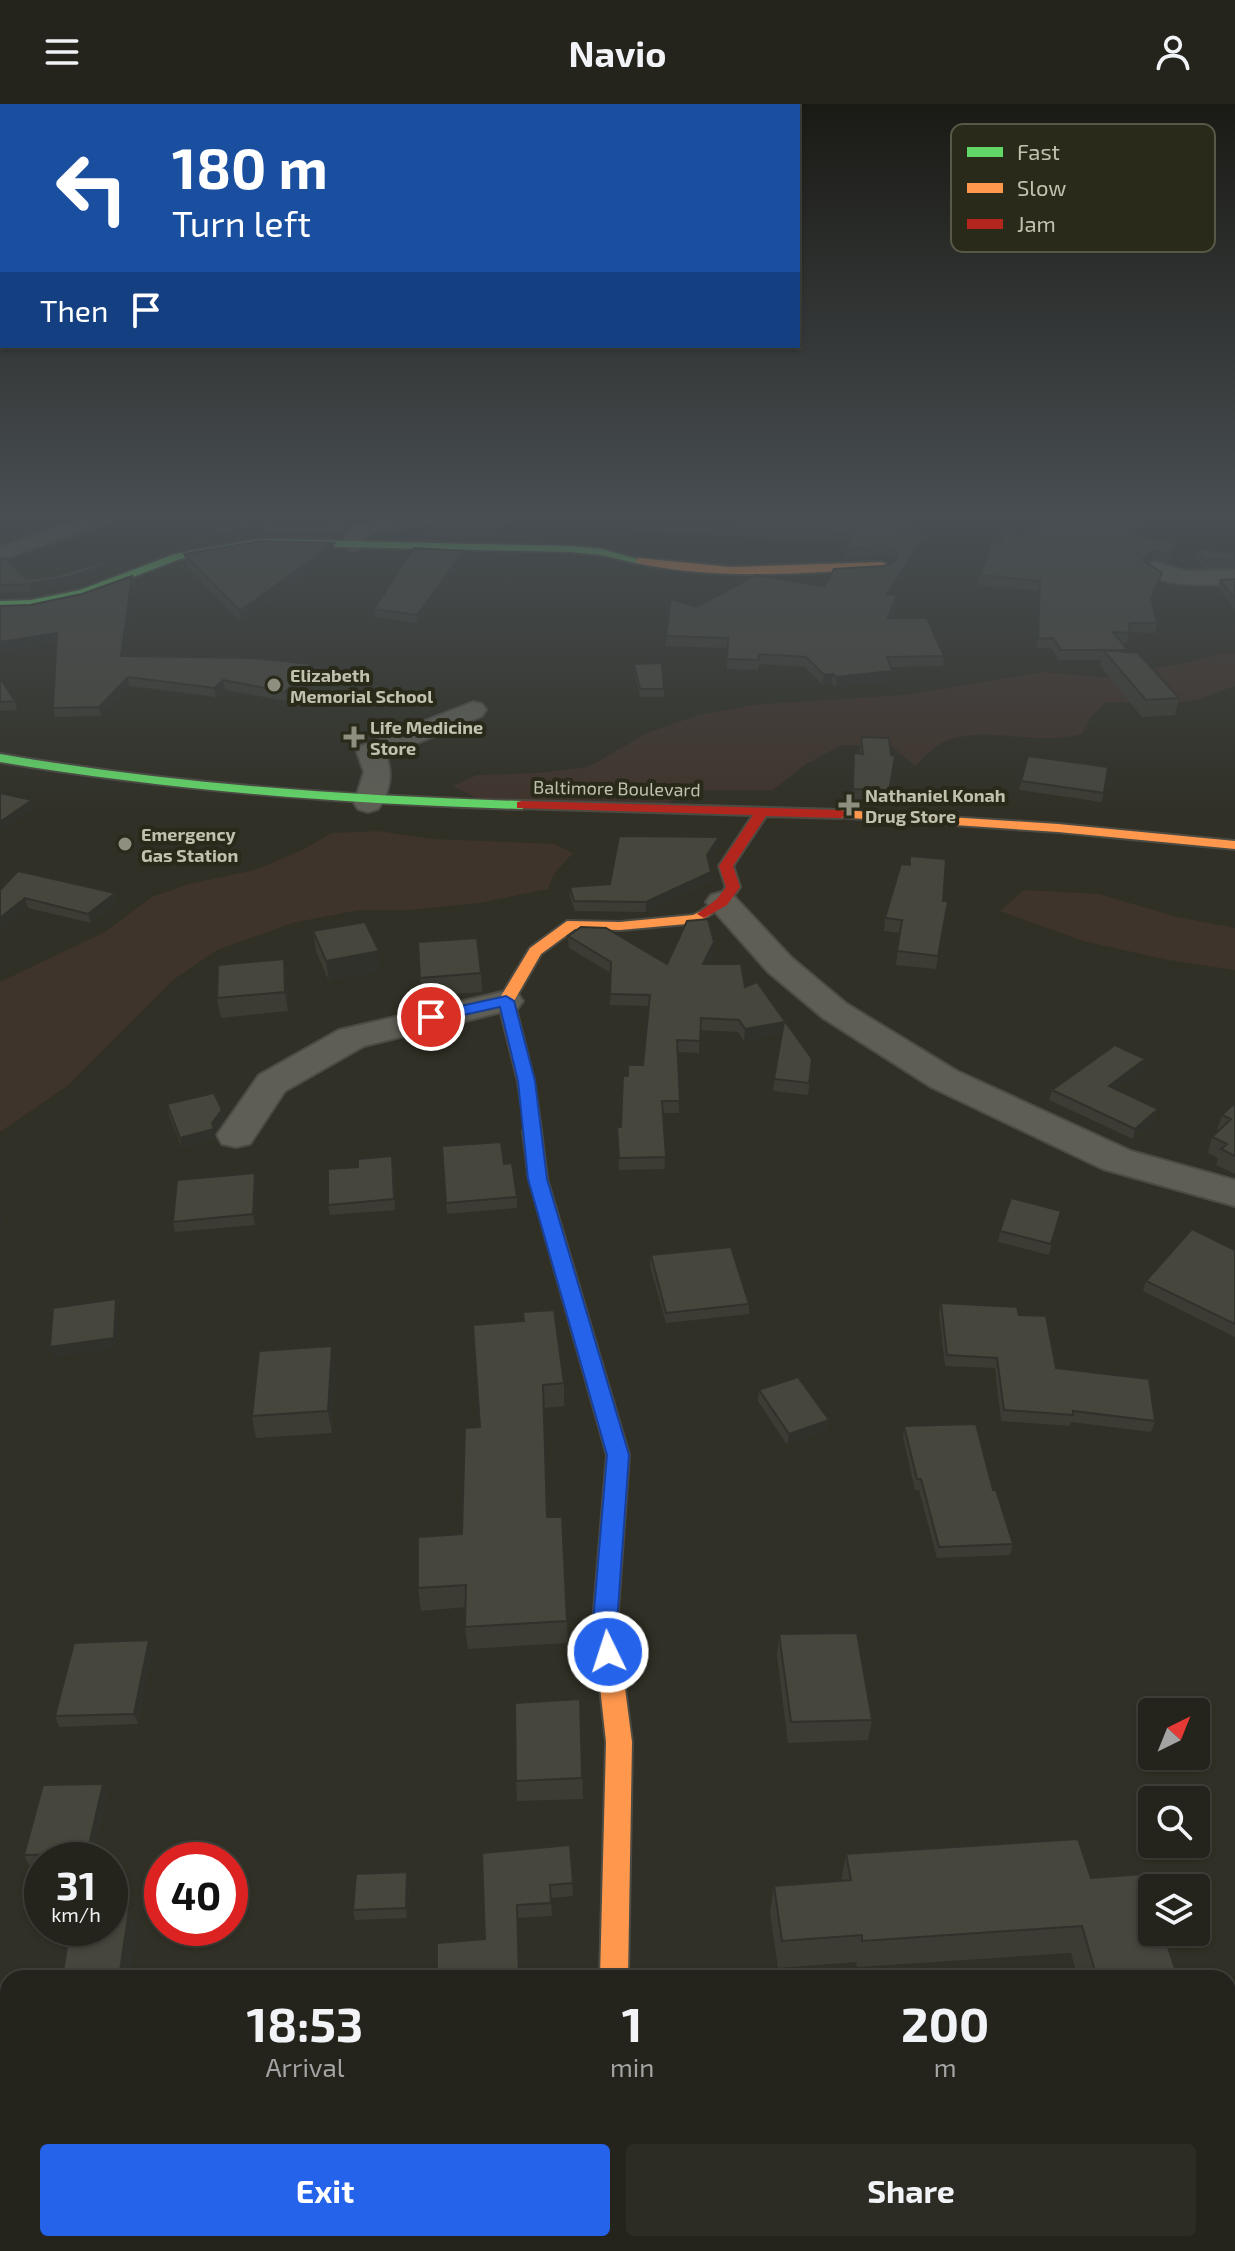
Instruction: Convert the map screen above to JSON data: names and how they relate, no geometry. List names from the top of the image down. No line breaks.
{"streets":{"main road":["Baltimore Boulevard"]},"places":{"other":["Elizabeth Memorial School","Emergency Gas Station"],"health":["Life Medicine Store","Nathaniel Konah Drug Store"]},"legend":["Fast","Slow","Jam"],"north":"top right","page":{"header":"Navio","turn":["180 m","Turn left"],"then":"Then","speed":"31 km/h","limit":"40","eta":["18:53","Arrival","1","min","200","m"],"buttons":["Exit","Share"]}}
